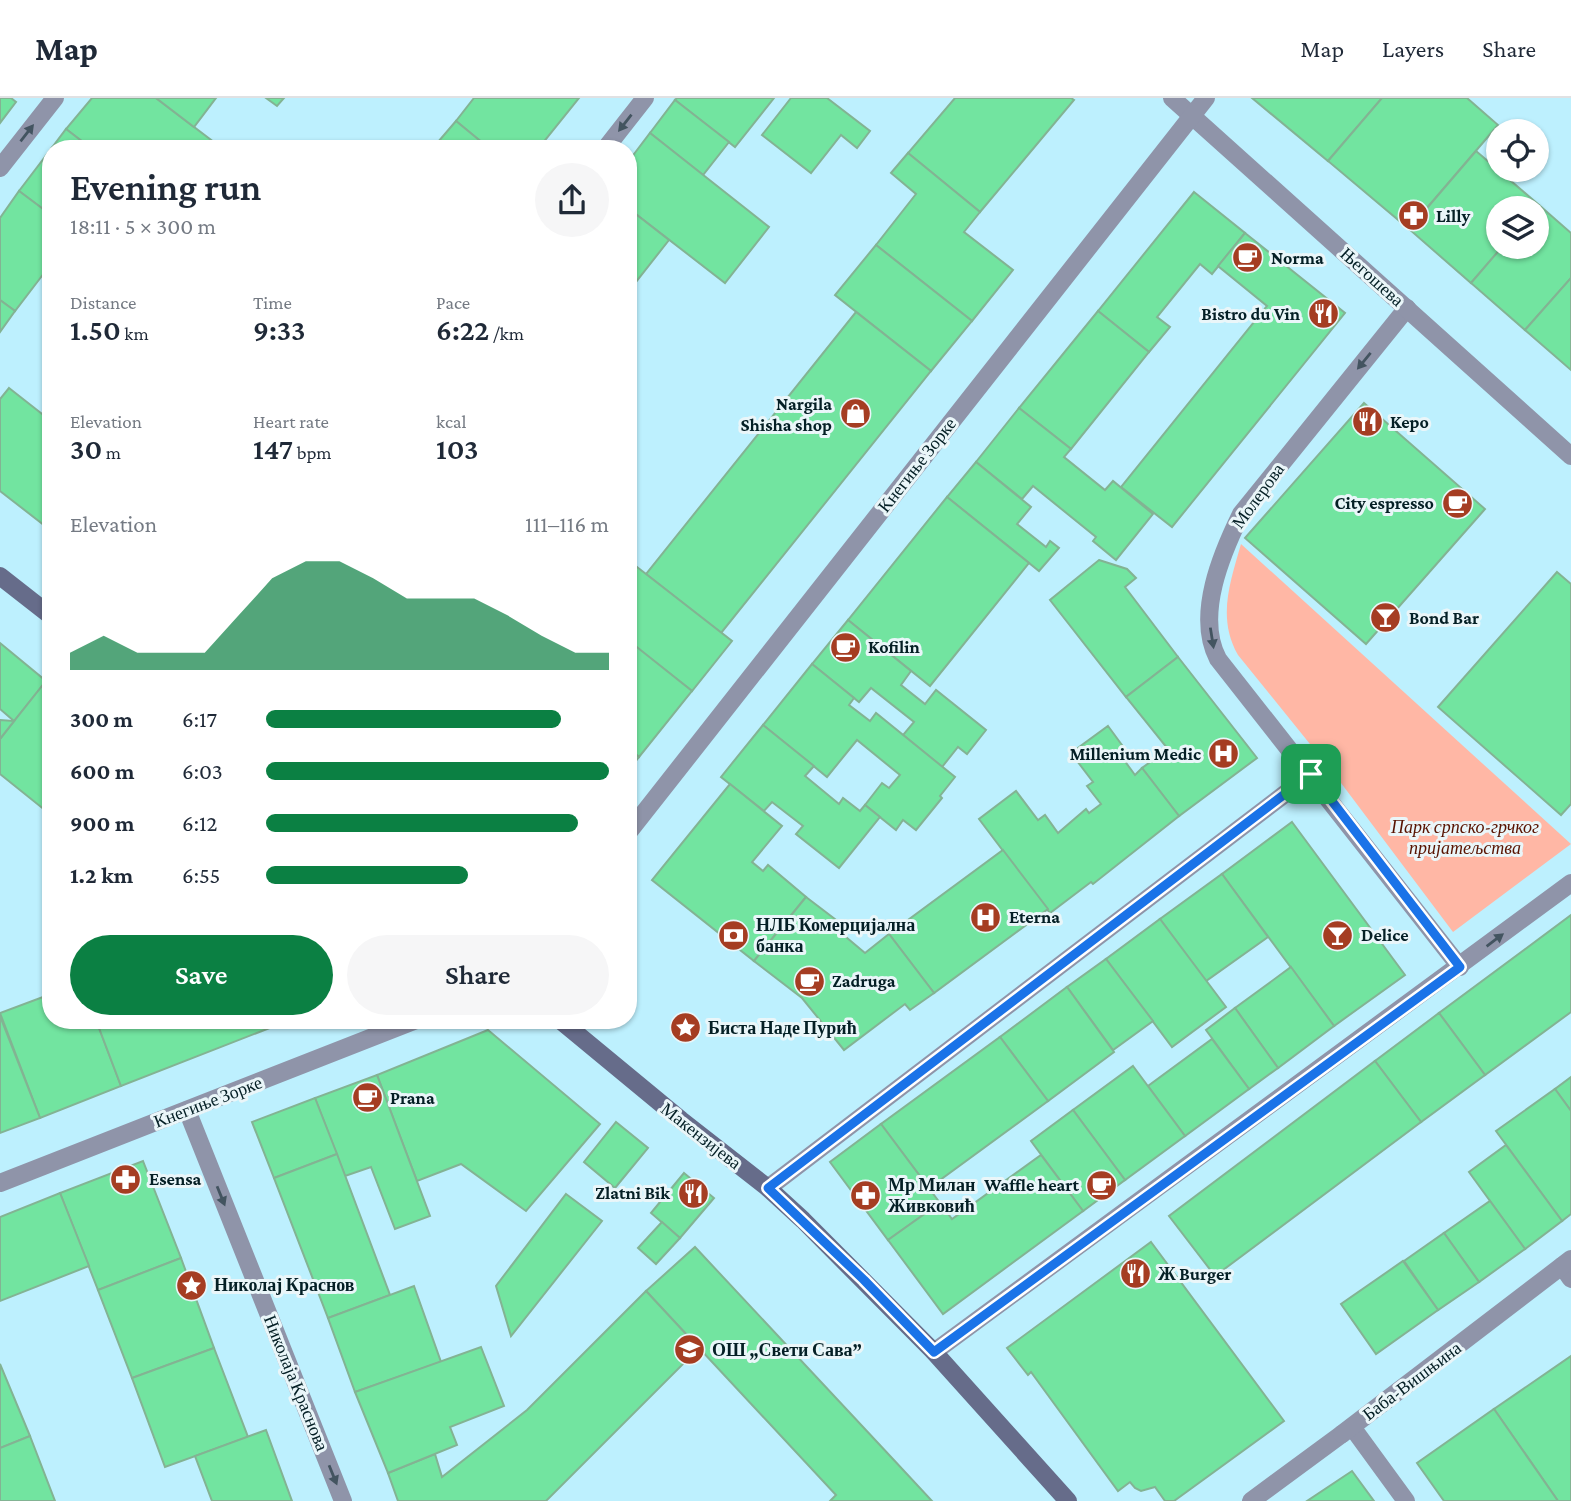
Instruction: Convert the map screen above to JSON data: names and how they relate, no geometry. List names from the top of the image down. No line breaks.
{"streets":{"main road":["Макензијева"],"street":["Његошева","Кнегиње Зорке","Молерова","Баба-Вишњина","Николаја Краснова"]},"crossings":[["Његошева","Кнегиње Зорке"],["Његошева","Молерова"],["Кнегиње Зорке","Николаја Краснова"]],"one_way":["Молерова","Николаја Краснова"],"parks":["Парк српско-грчког пријатељства"],"places":{"pharmacy":["Lilly","Esensa","Мр Милан Живковић"],"cafe":["Norma","City espresso","Kofilin","Zadruga","Prana","Waffle heart"],"restaurant":["Bistro du Vin","Kepo","Zlatni Bik","Ж Burger"],"shop":["Nargila Shisha shop"],"bar":["Bond Bar","Delice"],"hospital":["Millenium Medic","Eterna"],"bank":["НЛБ Комерцијална банка"],"place":["Биста Наде Пурић","Николај Краснов"],"school or university":["ОШ „Свети Сава”"]},"page":{"header":"Map","nav":["Map","Layers","Share"],"heading":["Evening run","18:11 · 5 × 300 m"],"stats":[["Distance","1.50 km"],["Time","9:33"],["Pace","6:22 /km"],["Elevation","30 m"],["Heart rate","147 bpm"],["kcal","103"]],"chart":["Elevation","111–116 m"],"list":[{"name":"300 m","note":"6:17"},{"name":"600 m","note":"6:03"},{"name":"900 m","note":"6:12"},{"name":"1.2 km","note":"6:55"}],"buttons":["Save","Share"]}}
